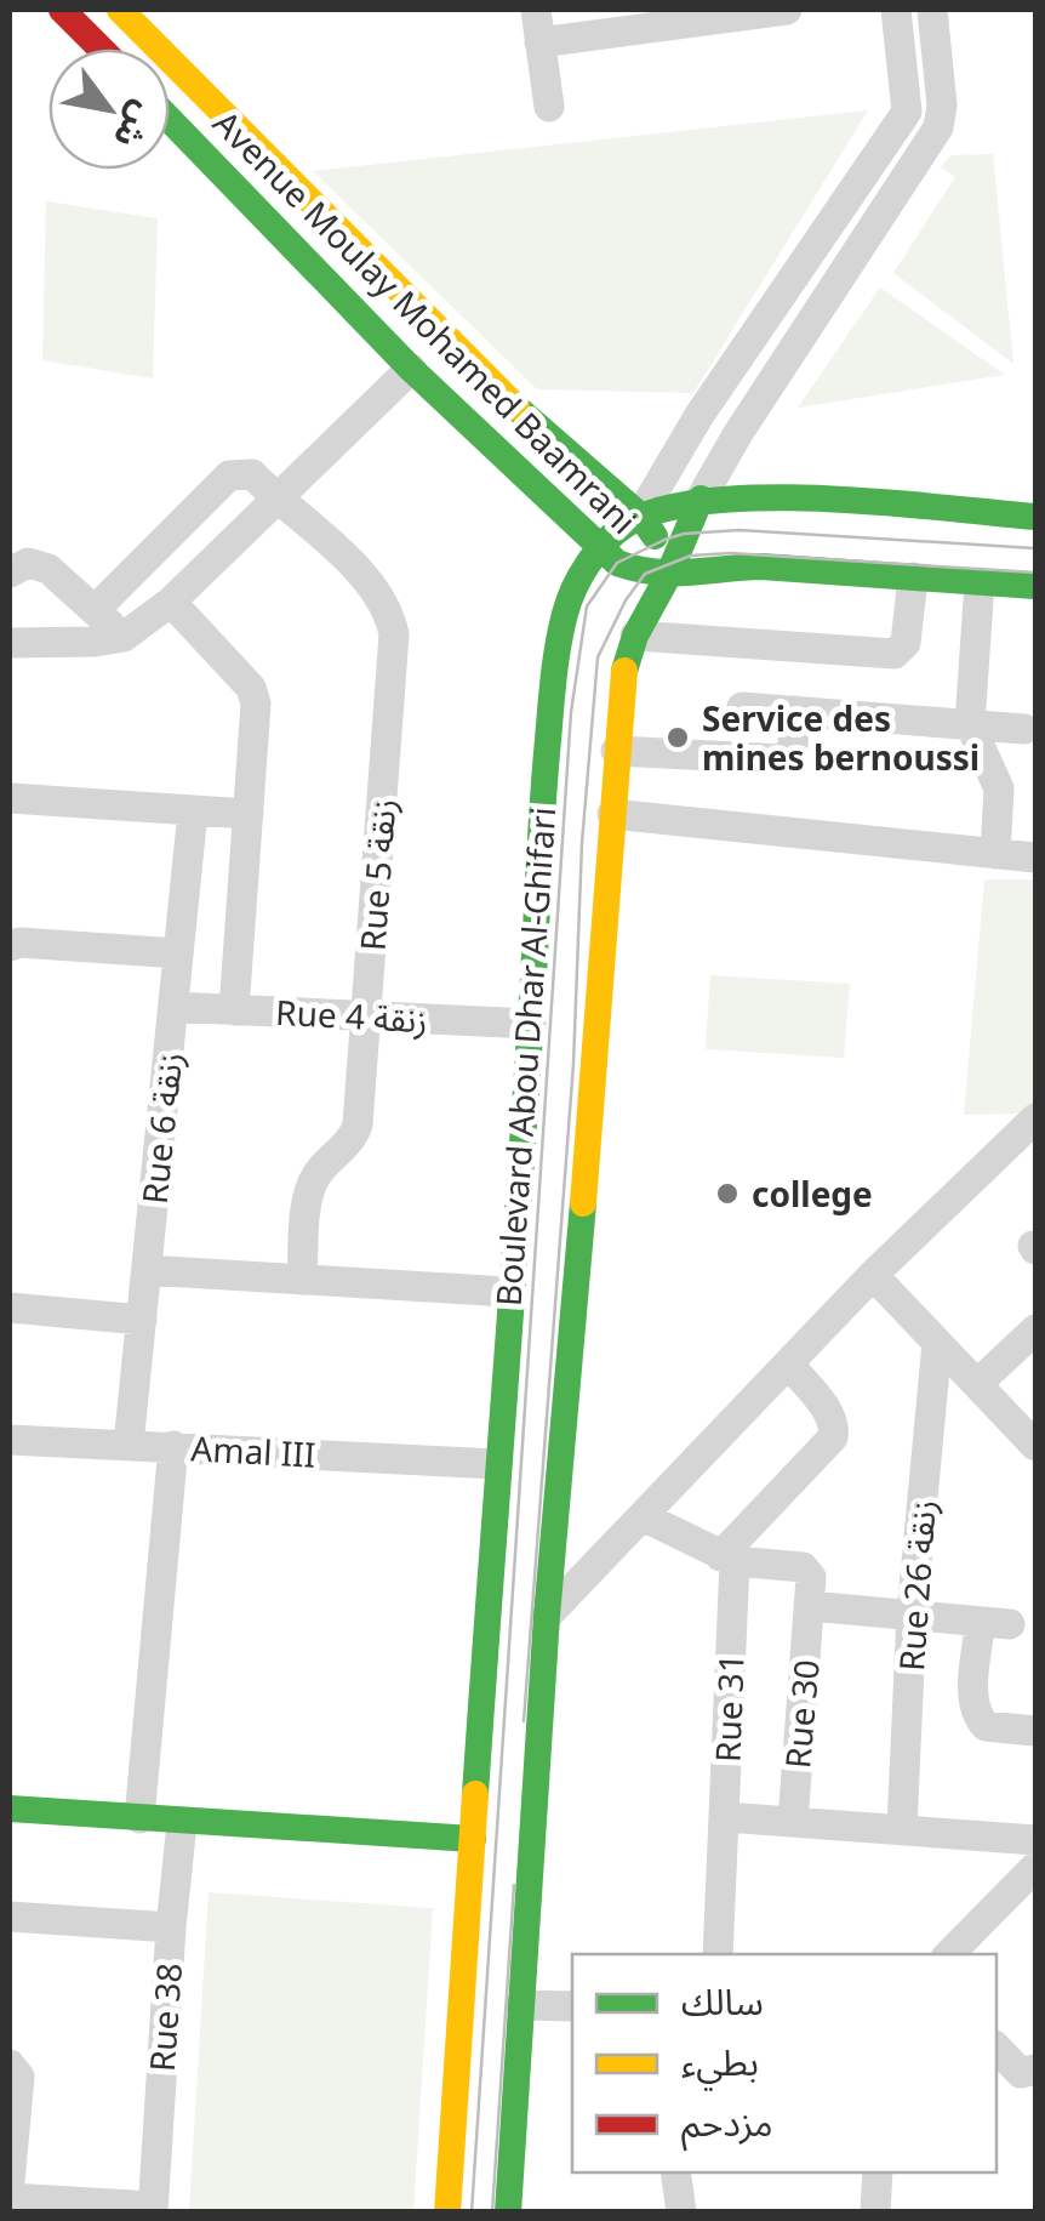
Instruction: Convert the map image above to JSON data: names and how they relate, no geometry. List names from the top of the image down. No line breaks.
{"streets":{"street":["Avenue Moulay Mohamed Baamrani","Rue 5 زنقة","Rue 4 زنقة","Boulevard Abou Dhar Al-Ghifari","Rue 6 زنقة","Amal III","Rue 26 زنقة","Rue 31","Rue 30","Rue 38"]},"crossings":[["Avenue Moulay Mohamed Baamrani","Boulevard Abou Dhar Al-Ghifari"],["Rue 5 زنقة","Rue 4 زنقة"],["Rue 4 زنقة","Boulevard Abou Dhar Al-Ghifari"],["Rue 4 زنقة","Rue 6 زنقة"],["Boulevard Abou Dhar Al-Ghifari","Amal III"],["Rue 6 زنقة","Amal III"]],"places":["Service des mines bernoussi","college"],"legend":["سالك","بطيء","مزدحم"],"north":"bottom right"}
